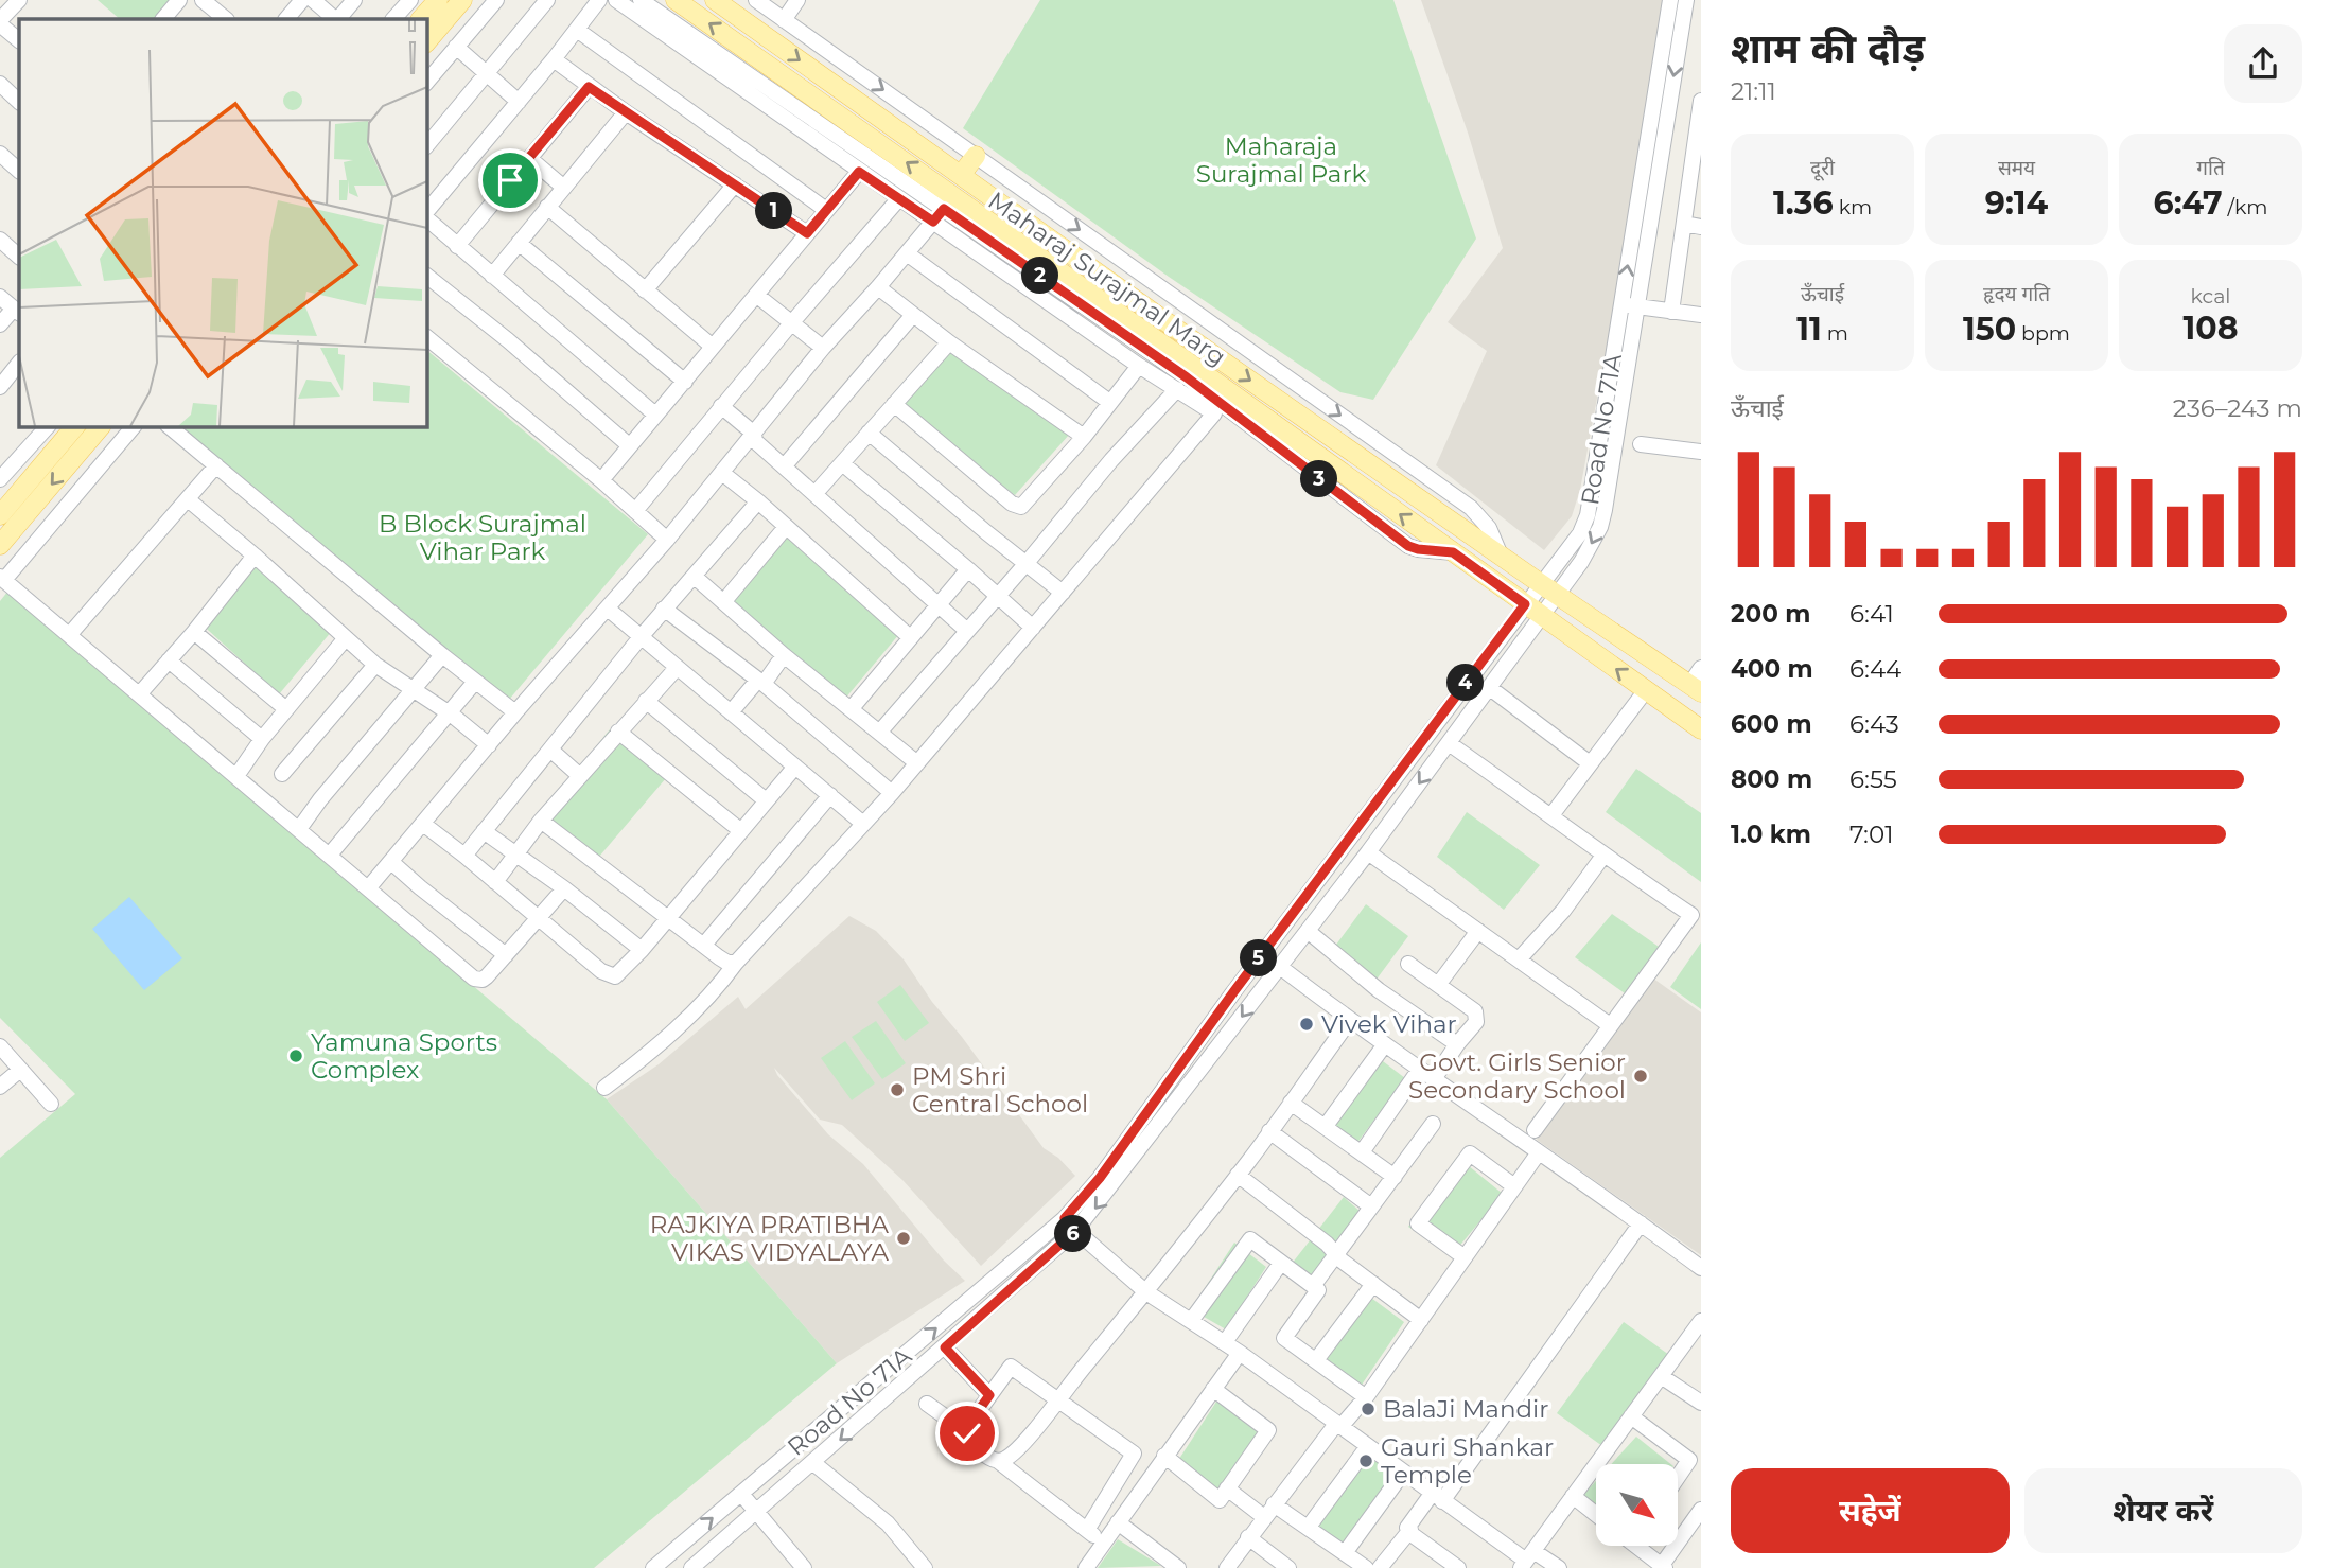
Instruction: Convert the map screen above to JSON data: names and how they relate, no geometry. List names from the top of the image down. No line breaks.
{"streets":{"main road":["Maharaj Surajmal Marg"],"street":["Road No 71A"]},"crossings":[["Maharaj Surajmal Marg","Road No 71A"]],"parks":["Maharaja Surajmal Park","B Block Surajmal Vihar Park"],"places":["Vivek Vihar","Yamuna Sports Complex","Govt. Girls Senior Secondary School","PM Shri Central School","RAJKIYA PRATIBHA VIKAS VIDYALAYA","BalaJi Mandir","Gauri Shankar Temple"],"north":"bottom right","page":{"heading":["शाम की दौड़","21:11"],"stats":[["दूरी","1.36 km"],["समय","9:14"],["गति","6:47 /km"],["ऊँचाई","11 m"],["हृदय गति","150 bpm"],["kcal","108"]],"pins":["1","2","3","4","5","6"],"chart":["ऊँचाई","236–243 m"],"list":[{"name":"200 m","note":"6:41"},{"name":"400 m","note":"6:44"},{"name":"600 m","note":"6:43"},{"name":"800 m","note":"6:55"},{"name":"1.0 km","note":"7:01"}],"buttons":["सहेजें","शेयर करें"]}}
